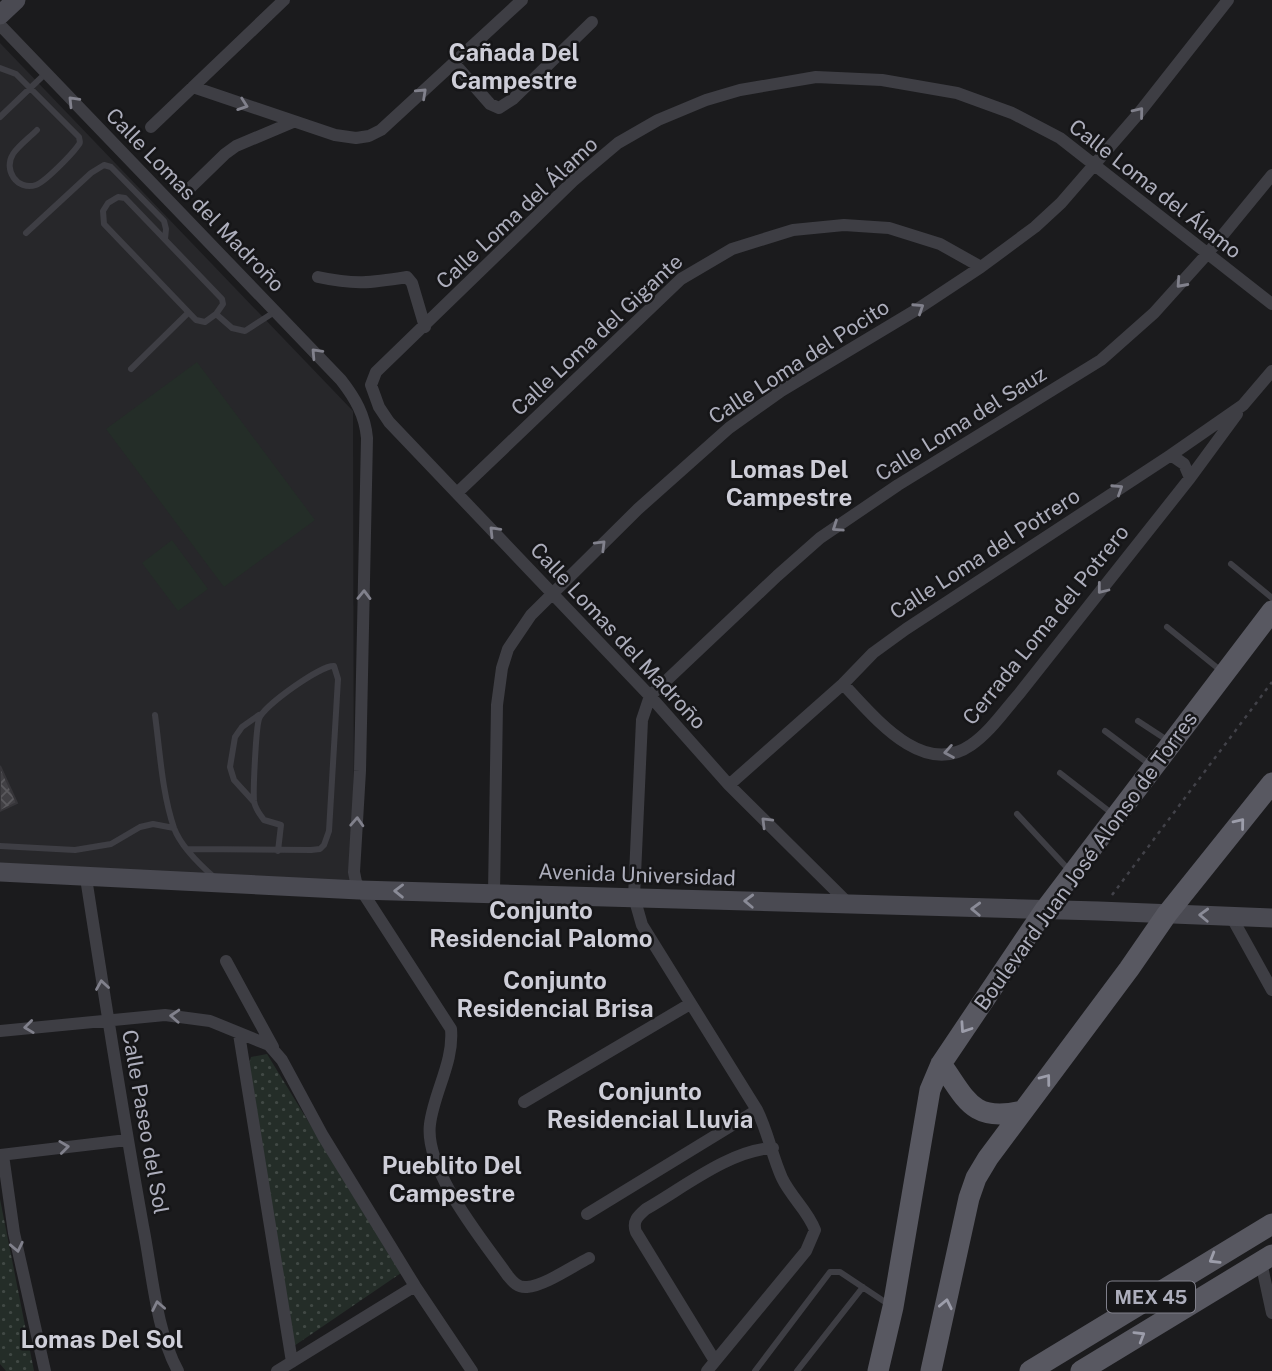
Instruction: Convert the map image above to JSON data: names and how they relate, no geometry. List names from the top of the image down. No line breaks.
{"streets":{"main road":["Boulevard Juan José Alonso de Torres","MEX 45"],"street":["Calle Loma del Álamo","Calle Lomas del Madroño","Calle Loma del Gigante","Calle Loma del Pocito","Calle Loma del Sauz","Calle Loma del Potrero","Cerrada Loma del Potrero","Avenida Universidad","Calle Paseo del Sol"]},"crossings":[["Calle Loma del Álamo","Calle Lomas del Madroño"],["Calle Loma del Álamo","Calle Loma del Pocito"],["Calle Loma del Álamo","Calle Loma del Sauz"],["Calle Lomas del Madroño","Calle Loma del Gigante"],["Calle Lomas del Madroño","Calle Loma del Pocito"],["Calle Lomas del Madroño","Calle Loma del Sauz"],["Calle Lomas del Madroño","Calle Loma del Potrero"],["Calle Lomas del Madroño","Avenida Universidad"],["Calle Loma del Gigante","Calle Loma del Pocito"],["Calle Loma del Pocito","Avenida Universidad"],["Calle Loma del Potrero","Cerrada Loma del Potrero"],["Boulevard Juan José Alonso de Torres","Avenida Universidad"],["Avenida Universidad","Calle Paseo del Sol"]],"one_way":["Calle Lomas del Madroño","Calle Loma del Pocito","Calle Loma del Sauz","Calle Loma del Potrero","Cerrada Loma del Potrero","Avenida Universidad","Calle Paseo del Sol"],"districts":["Cañada Del Campestre","Lomas Del Campestre","Conjunto Residencial Palomo","Conjunto Residencial Brisa","Conjunto Residencial Lluvia","Pueblito Del Campestre","Lomas Del Sol"]}
